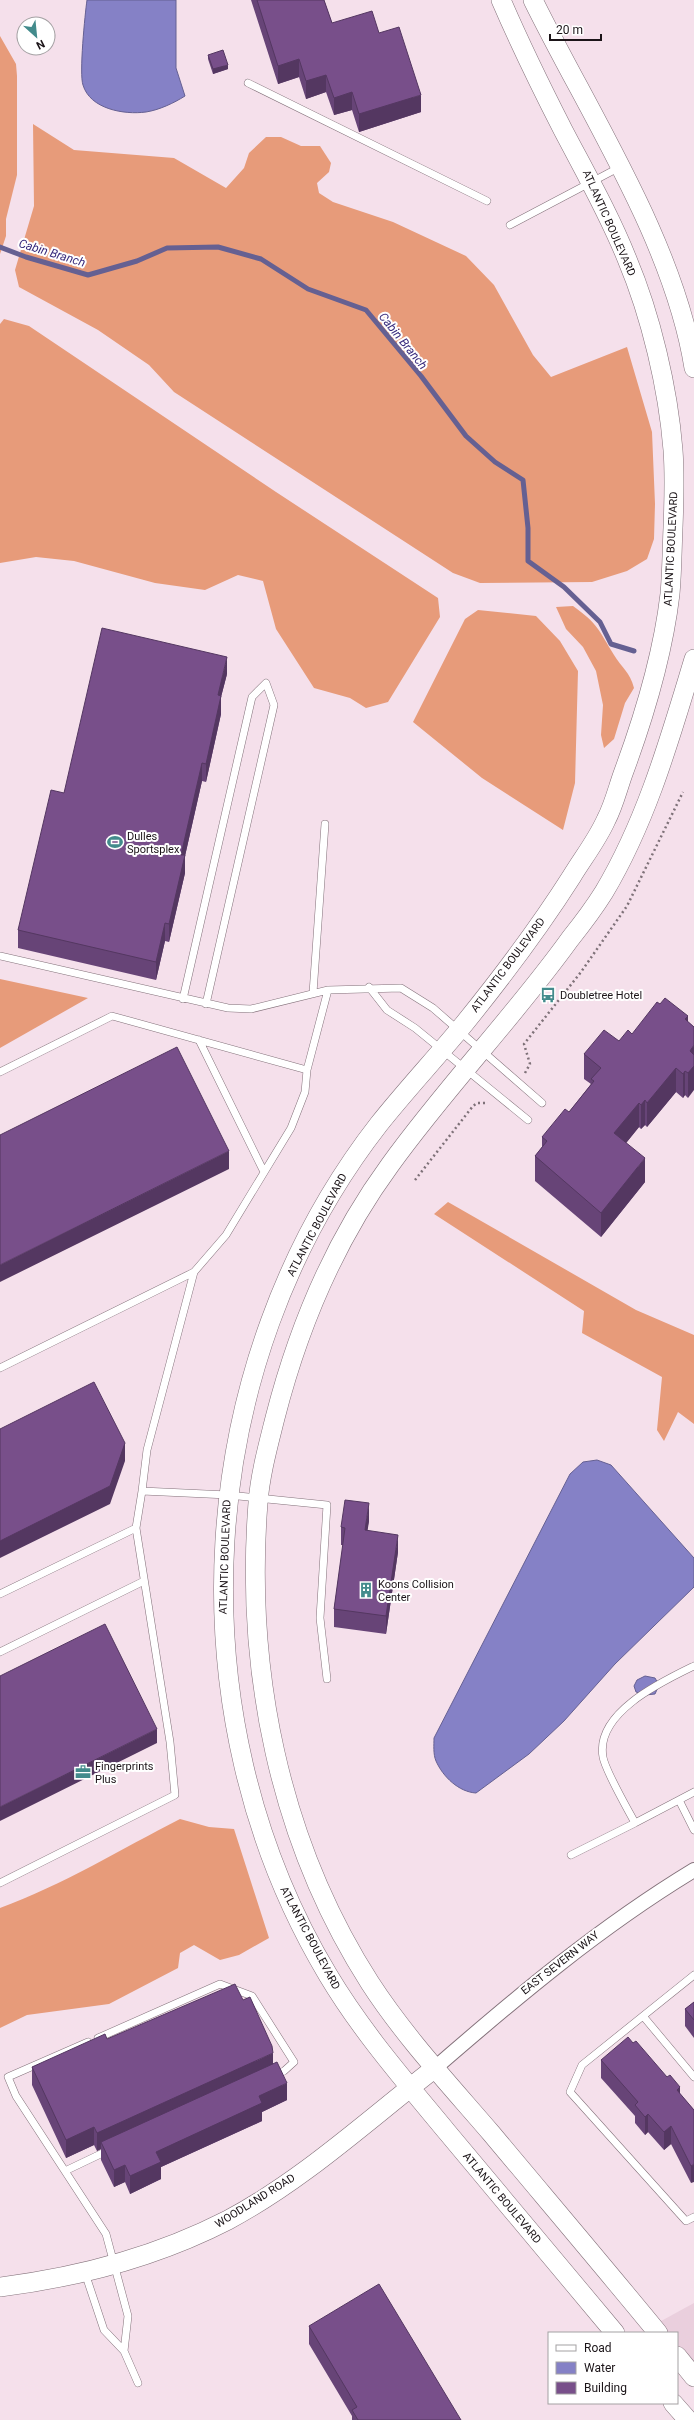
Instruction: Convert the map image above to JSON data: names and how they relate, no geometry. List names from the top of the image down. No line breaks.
{"streets":{"main road":["ATLANTIC BOULEVARD","WOODLAND ROAD"],"street":["EAST SEVERN WAY"]},"crossings":[["ATLANTIC BOULEVARD","WOODLAND ROAD"],["EAST SEVERN WAY","WOODLAND ROAD"]],"water":["Cabin Branch"],"places":{"sports":["Dulles Sportsplex"],"bus stop":["Doubletree Hotel"],"building":["Koons Collision Center"],"office":["Fingerprints Plus"]},"legend":["Road","Water","Building"],"scale_bar":"20 m","north":"bottom right"}
